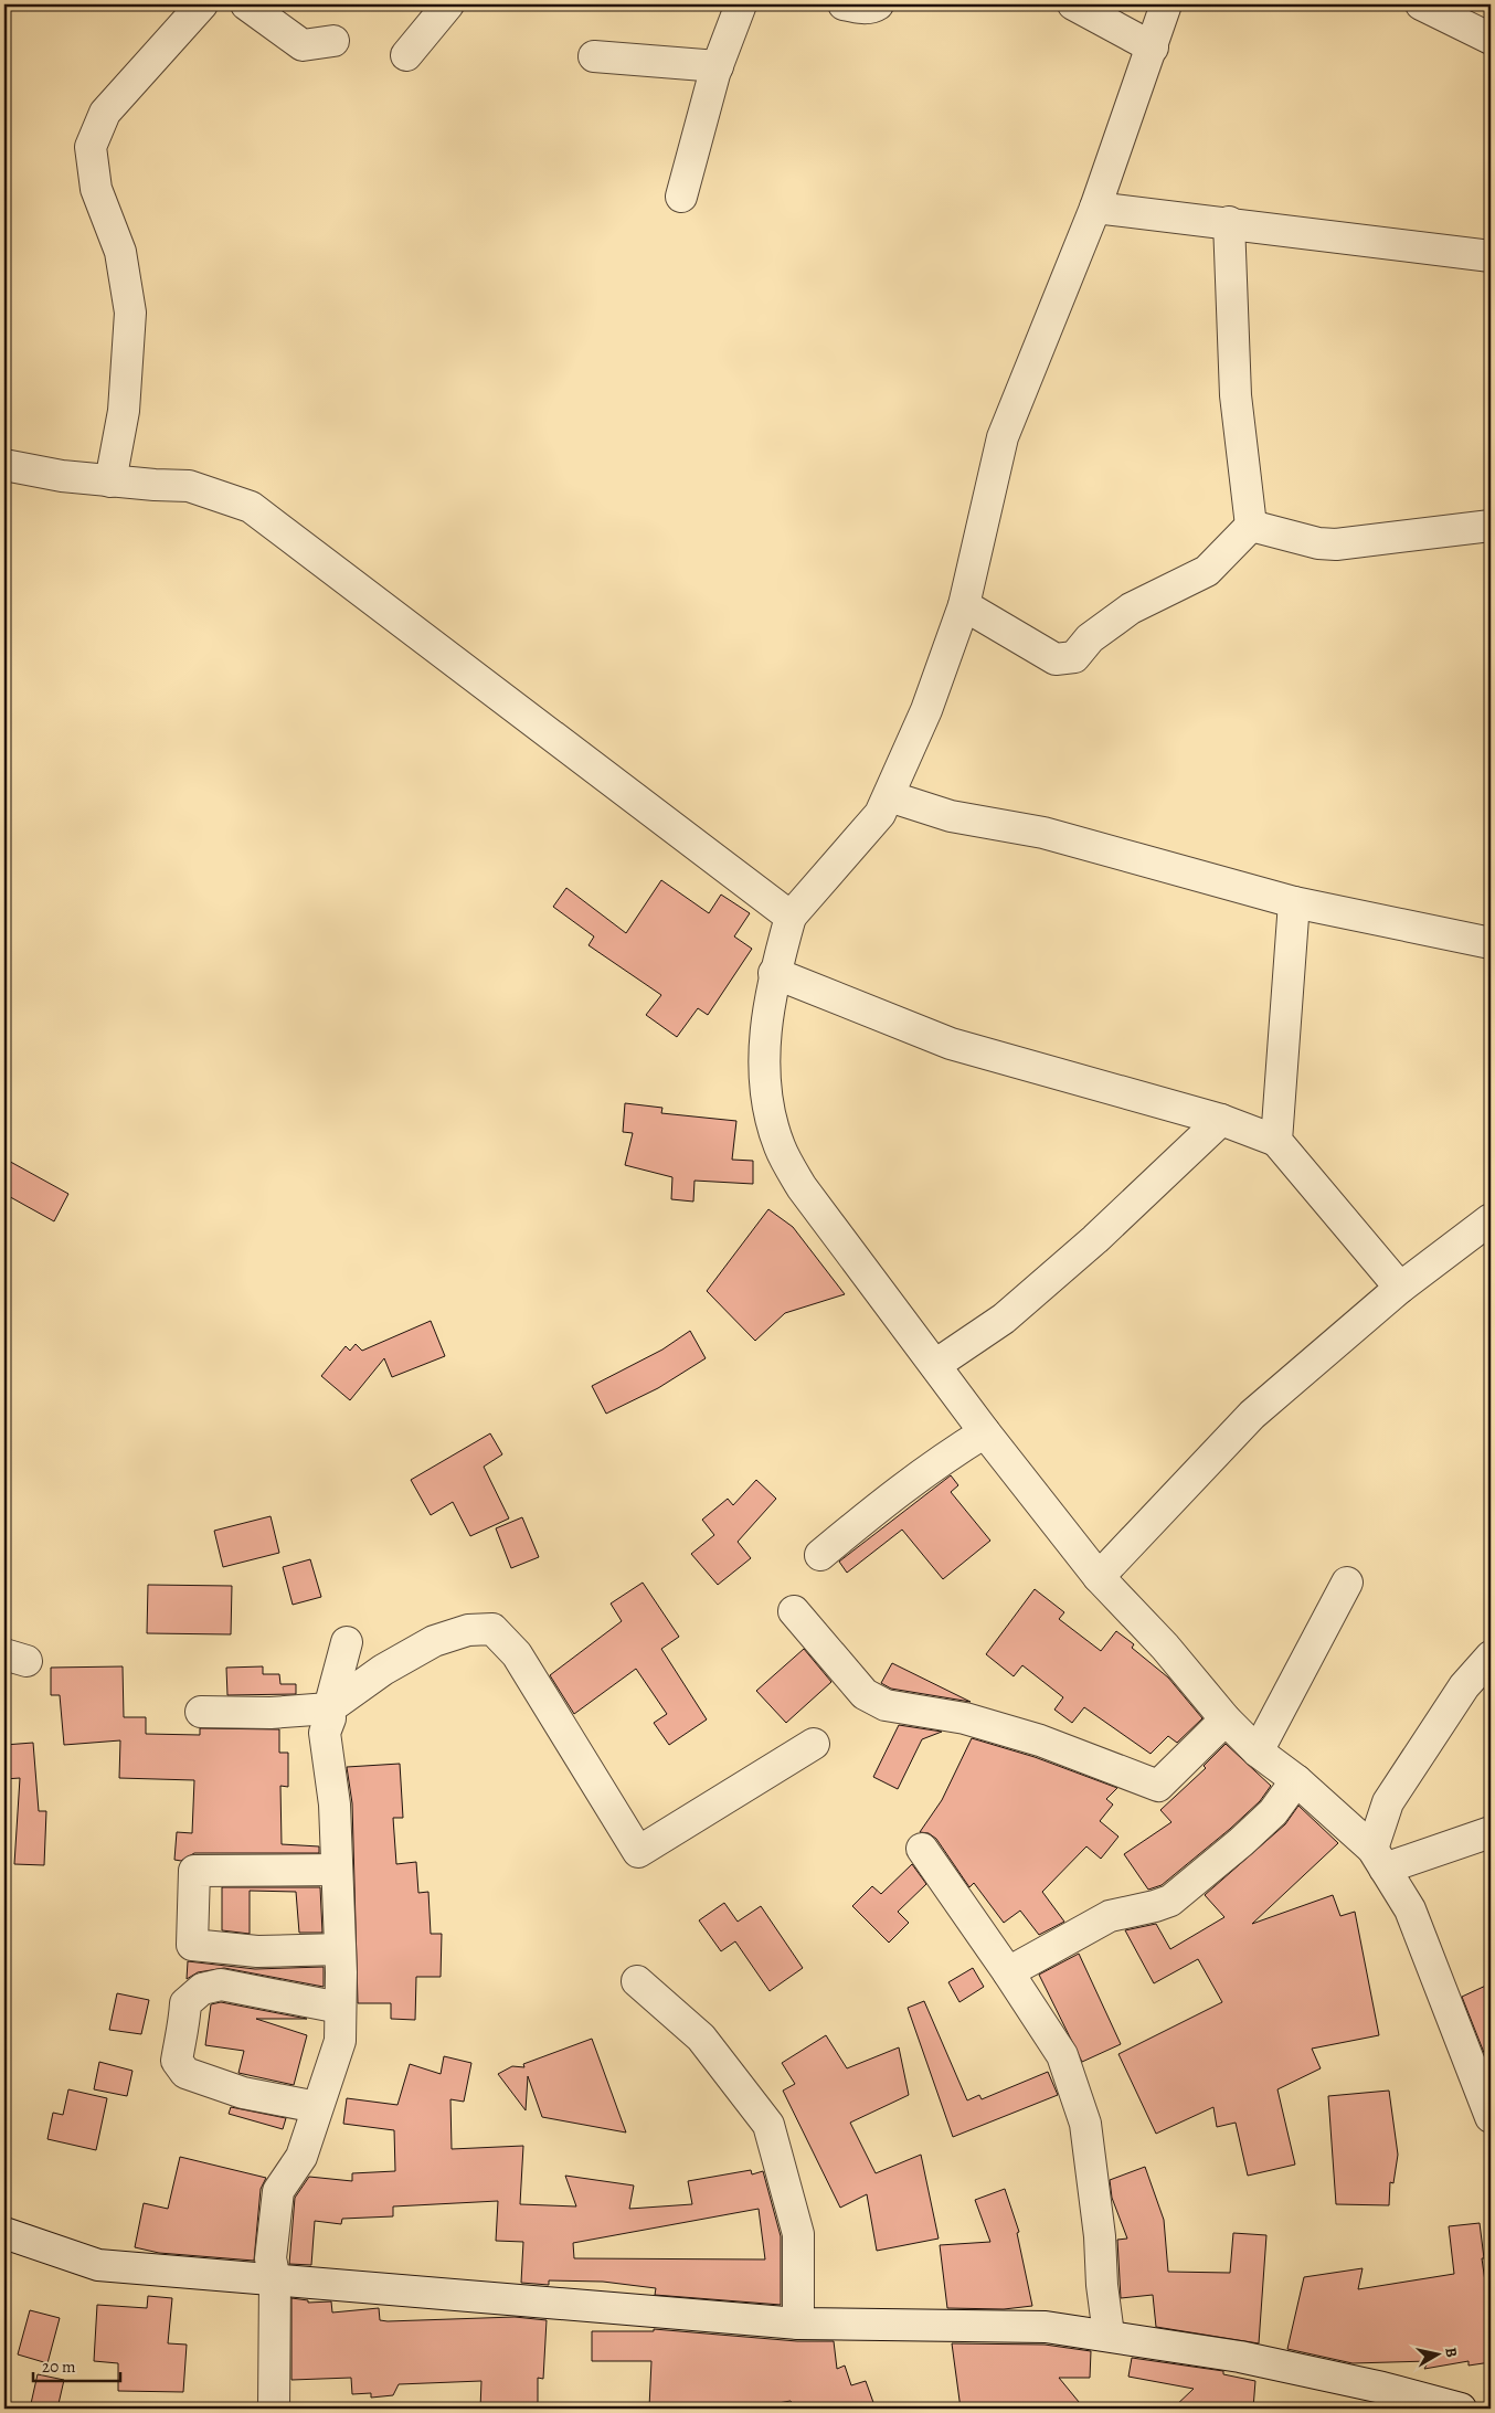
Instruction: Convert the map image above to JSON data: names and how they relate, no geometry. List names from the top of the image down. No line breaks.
{"scale_bar":"20 m","north":"right"}
